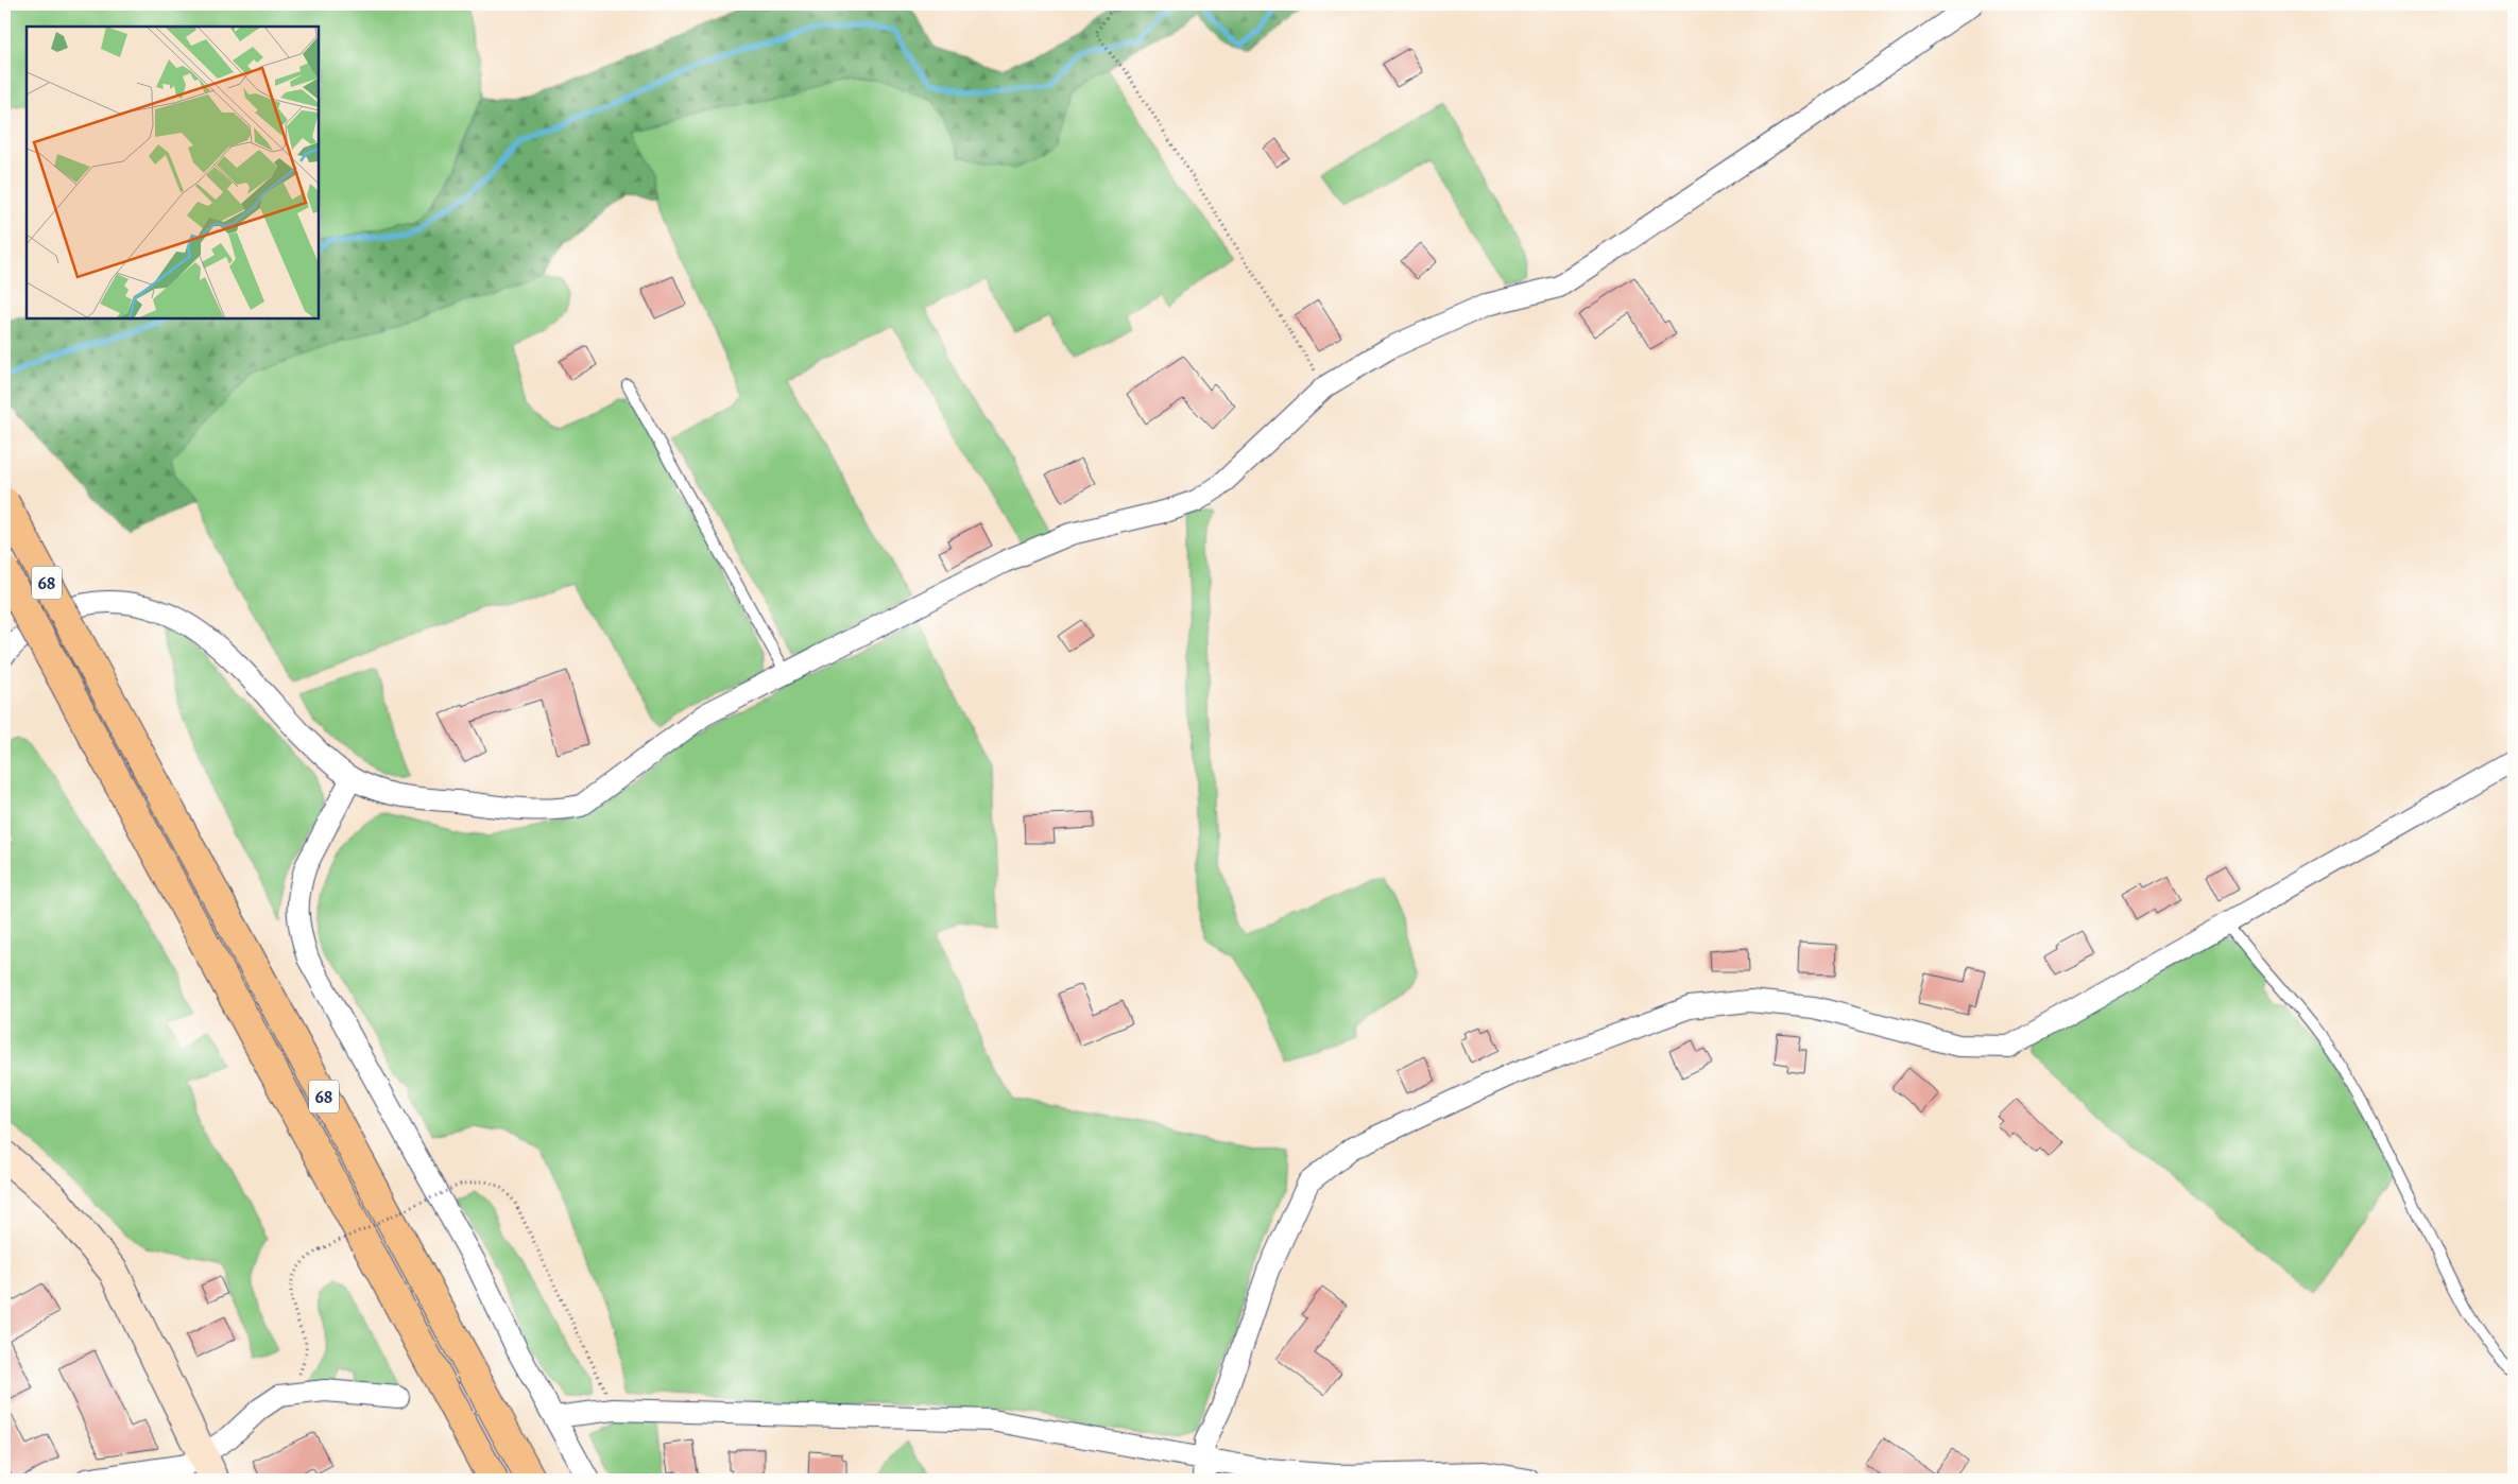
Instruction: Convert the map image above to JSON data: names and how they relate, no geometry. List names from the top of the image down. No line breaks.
{"streets":{"highway":["68"]}}
